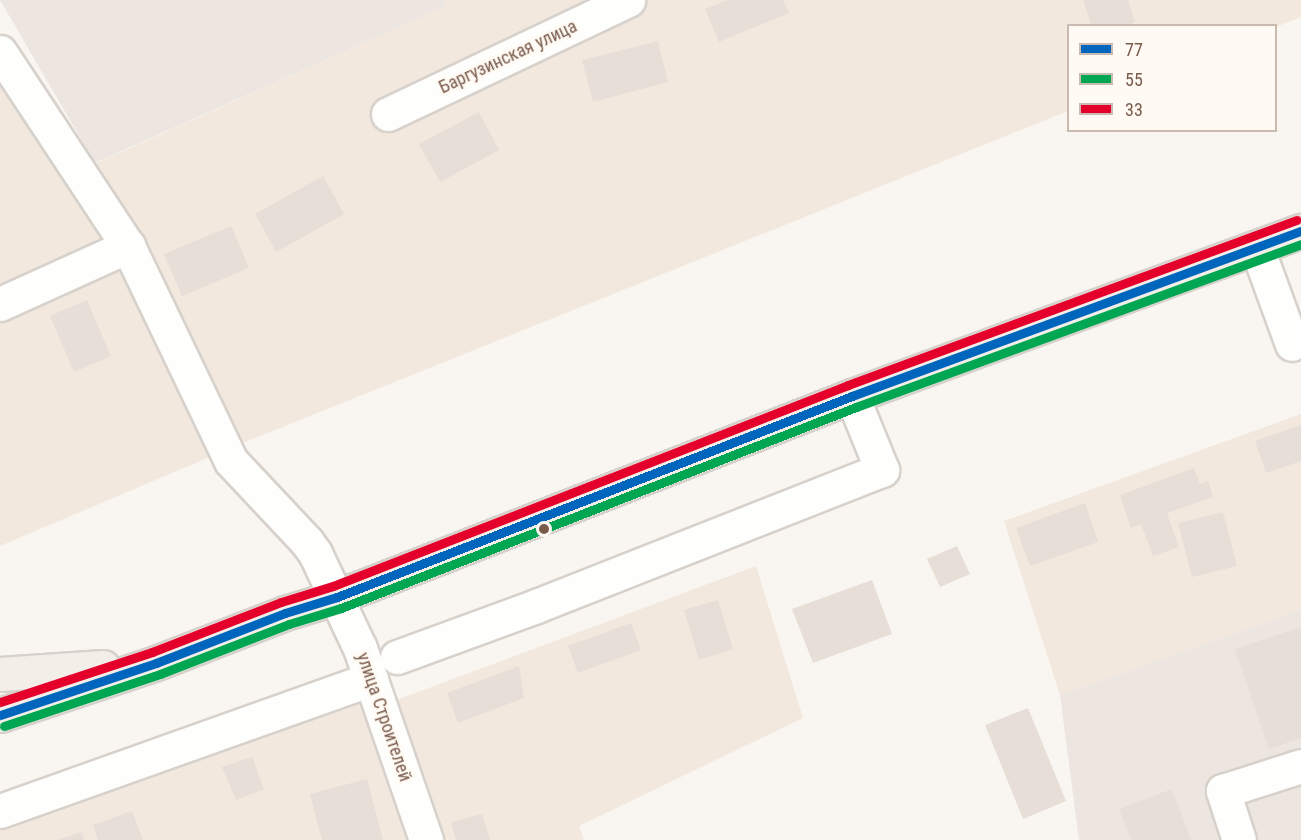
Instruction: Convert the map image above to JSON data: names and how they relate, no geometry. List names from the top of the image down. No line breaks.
{"streets":{"street":["Баргузинская улица","улица Строителей"]},"lines":["transit line 33","transit line 77","transit line 55"],"legend":["77","55","33"]}
